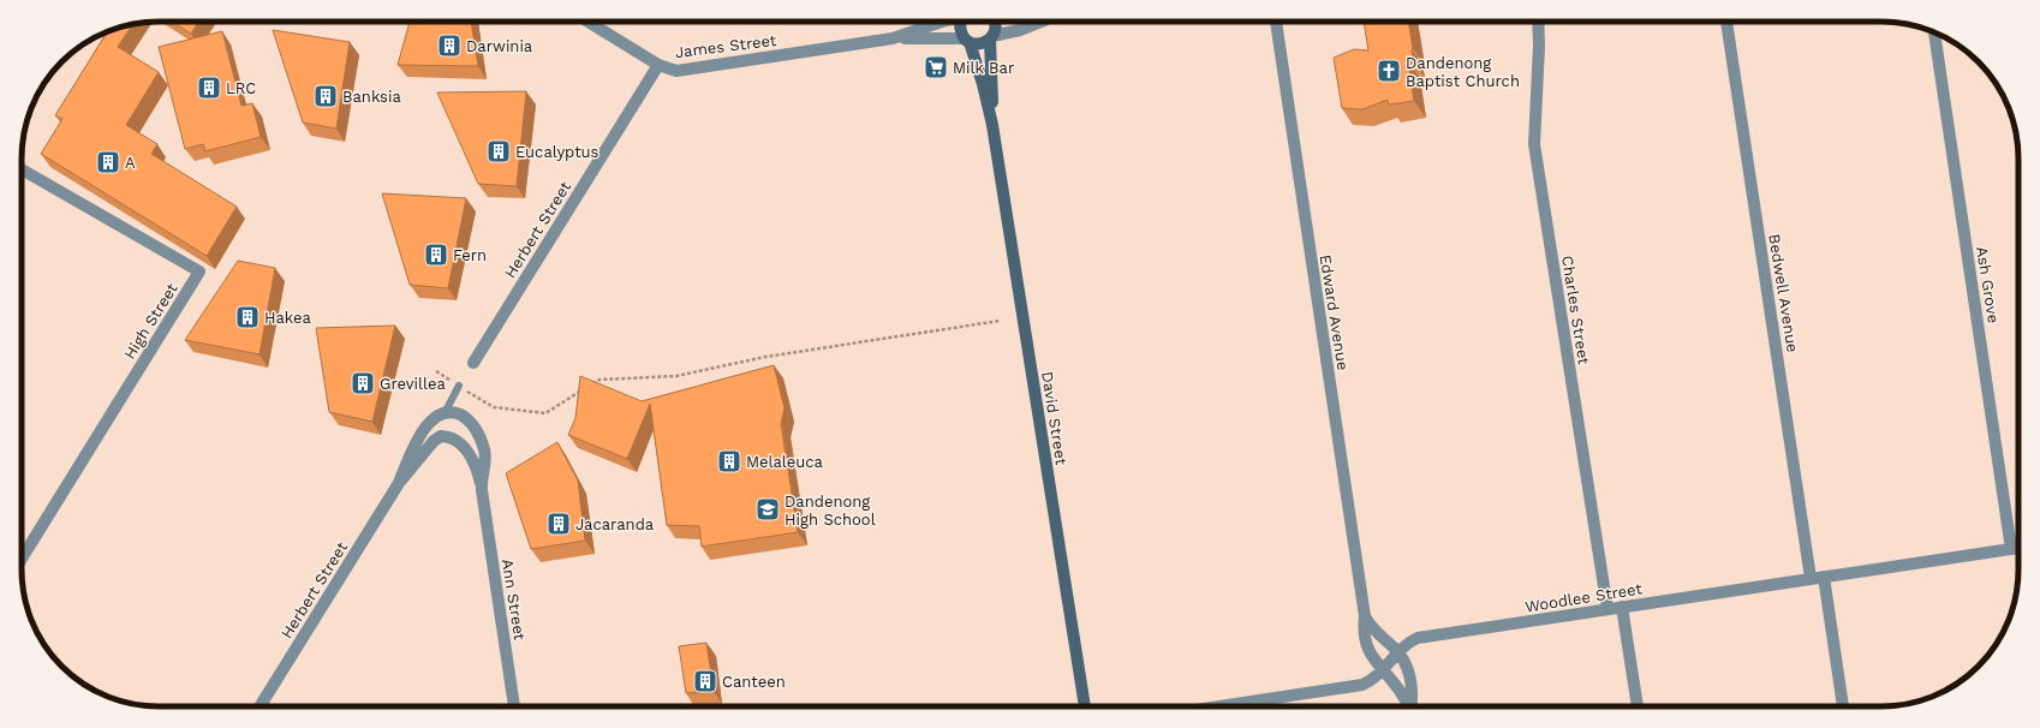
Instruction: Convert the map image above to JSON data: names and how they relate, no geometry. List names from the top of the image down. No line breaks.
{"streets":{"main road":["David Street"],"street":["James Street","Herbert Street","Ash Grove","Bedwell Avenue","Charles Street","Edward Avenue","High Street","Woodlee Street","Ann Street"]},"crossings":[["James Street","Herbert Street"],["James Street","David Street"],["Herbert Street","Ann Street"],["Ash Grove","Woodlee Street"],["Bedwell Avenue","Woodlee Street"],["Charles Street","Woodlee Street"],["Edward Avenue","Woodlee Street"]],"places":{"building":["Darwinia","LRC","Banksia","Eucalyptus","A","Fern","Hakea","Grevillea","Melaleuca","Jacaranda","Canteen"],"supermarket":["Milk Bar"],"church":["Dandenong Baptist Church"],"school or university":["Dandenong High School"]}}
